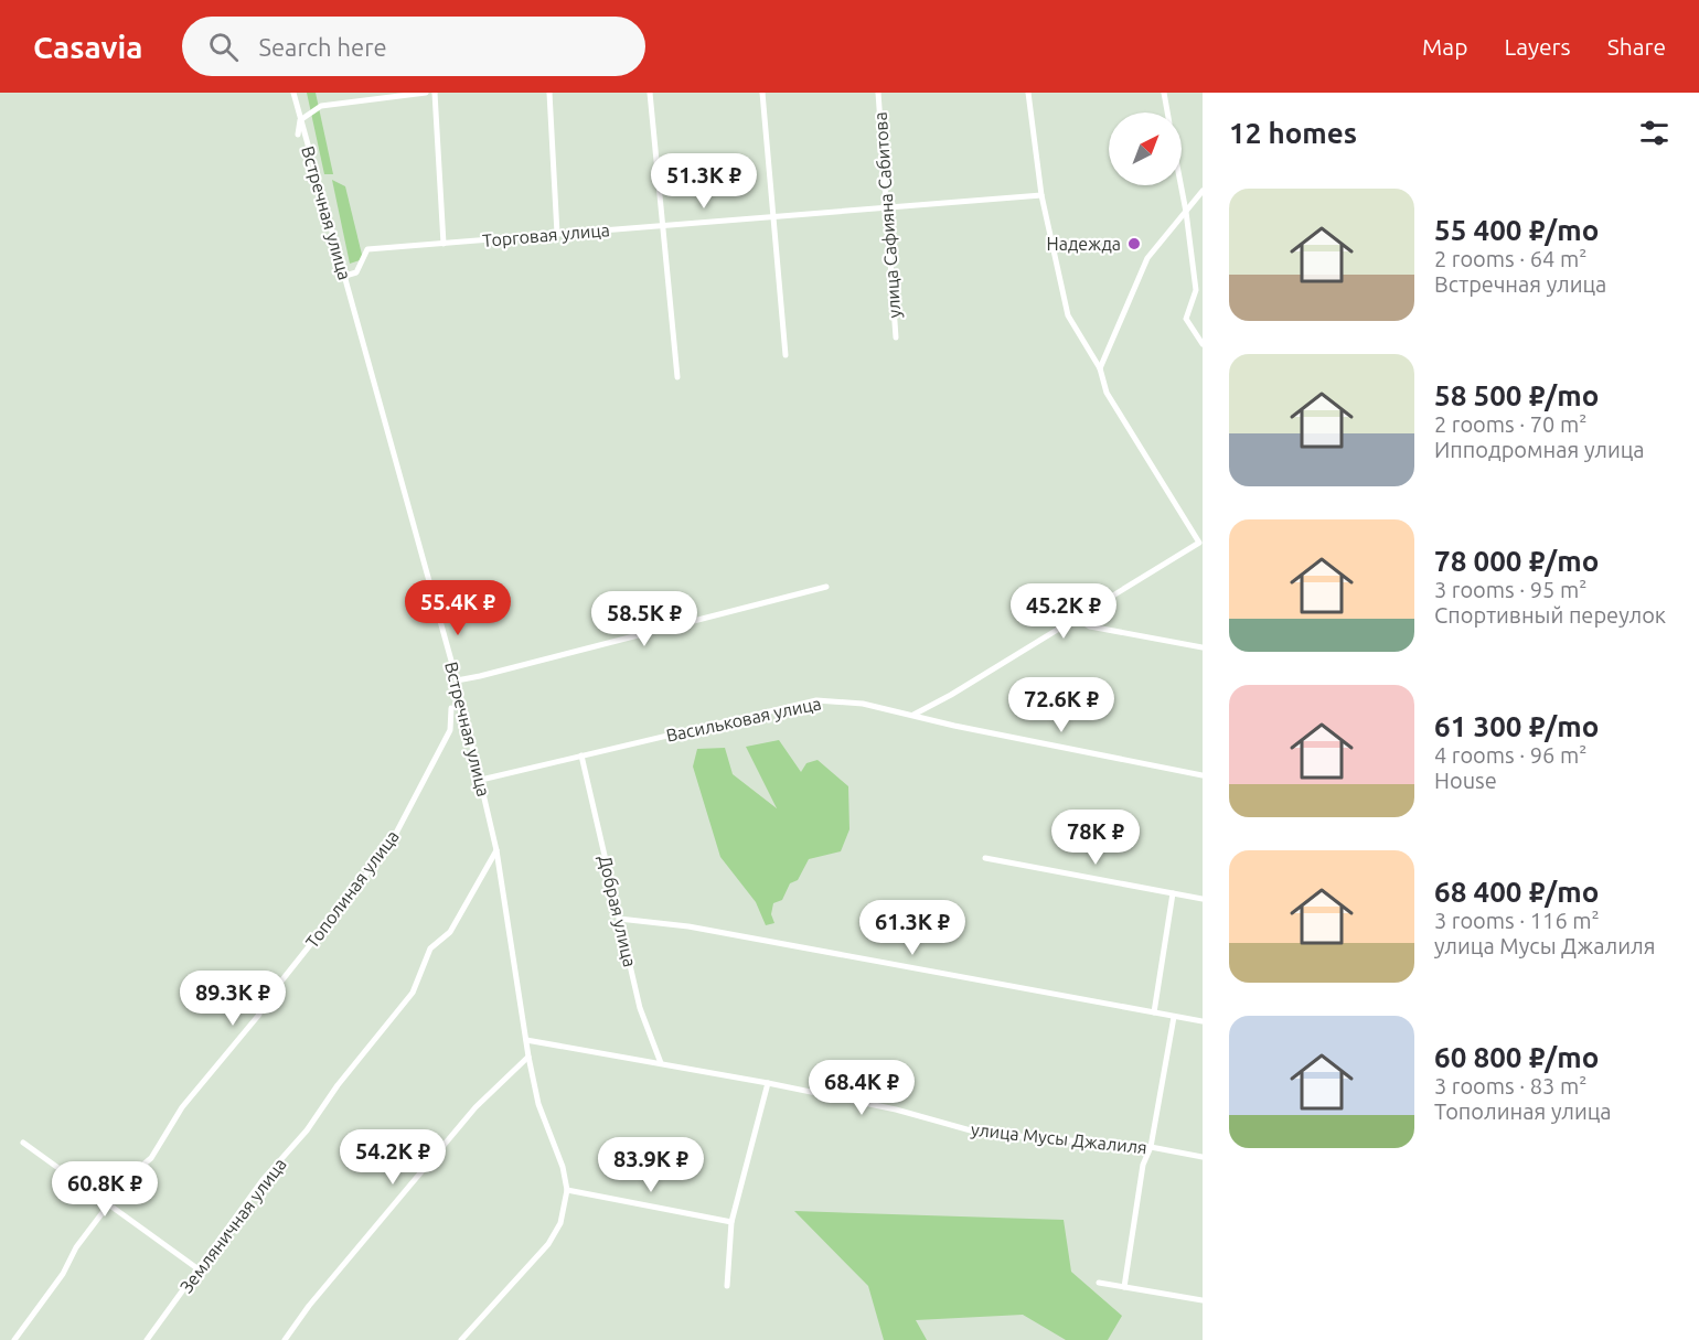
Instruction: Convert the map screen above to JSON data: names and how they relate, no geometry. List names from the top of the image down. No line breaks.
{"streets":{"street":["Встречная улица","улица Сафияна Сабитова","Торговая улица","Васильковая улица","Тополиная улица","Добрая улица","улица Мусы Джалиля","Земляничная улица"]},"crossings":[["Встречная улица","Торговая улица"],["Встречная улица","Васильковая улица"],["Встречная улица","улица Мусы Джалиля"],["Встречная улица","Земляничная улица"],["улица Сафияна Сабитова","Торговая улица"],["Васильковая улица","Добрая улица"],["Добрая улица","улица Мусы Джалиля"]],"places":["Надежда"],"north":"top right","page":{"header":"Casavia","search":"Search here","nav":["Map","Layers","Share"],"heading":"12 homes","price":["51.3K ₽","55.4K ₽","45.2K ₽","58.5K ₽","72.6K ₽","78K ₽","61.3K ₽","89.3K ₽","68.4K ₽","54.2K ₽","83.9K ₽","60.8K ₽"],"list":[{"name":"55 400 ₽/mo","note":"2 rooms · 64 m² · Встречная улица"},{"name":"58 500 ₽/mo","note":"2 rooms · 70 m² · Ипподромная улица"},{"name":"78 000 ₽/mo","note":"3 rooms · 95 m² · Спортивный переулок"},{"name":"61 300 ₽/mo","note":"4 rooms · 96 m² · House"},{"name":"68 400 ₽/mo","note":"3 rooms · 116 m² · улица Мусы Джалиля"},{"name":"60 800 ₽/mo","note":"3 rooms · 83 m² · Тополиная улица"}]}}
